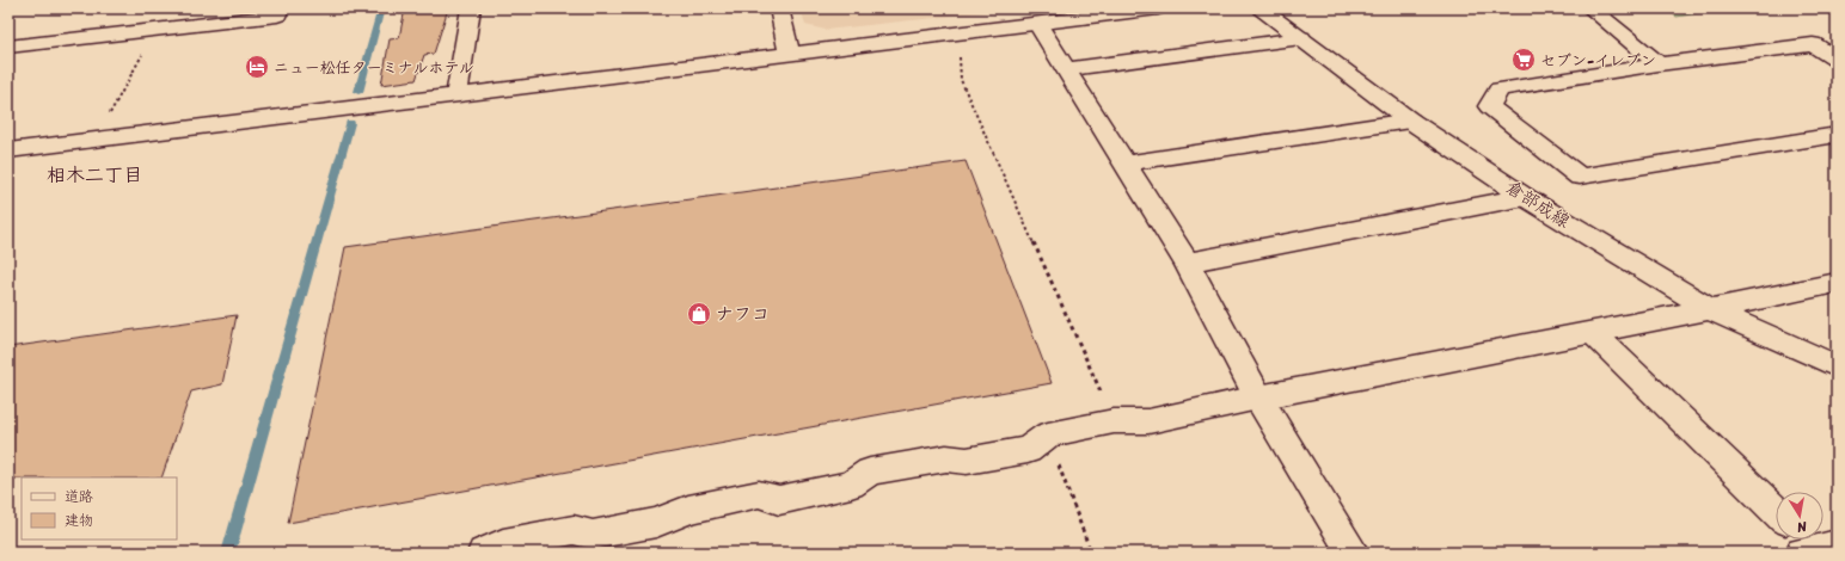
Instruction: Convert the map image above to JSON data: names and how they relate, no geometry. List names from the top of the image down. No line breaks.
{"streets":{"street":["倉部成線"]},"districts":["相木二丁目"],"places":{"supermarket":["セブン-イレブン"],"hotel":["ニュー松任ターミナルホテル"],"shop":["ナフコ"]},"legend":["道路","建物"],"north":"bottom"}
